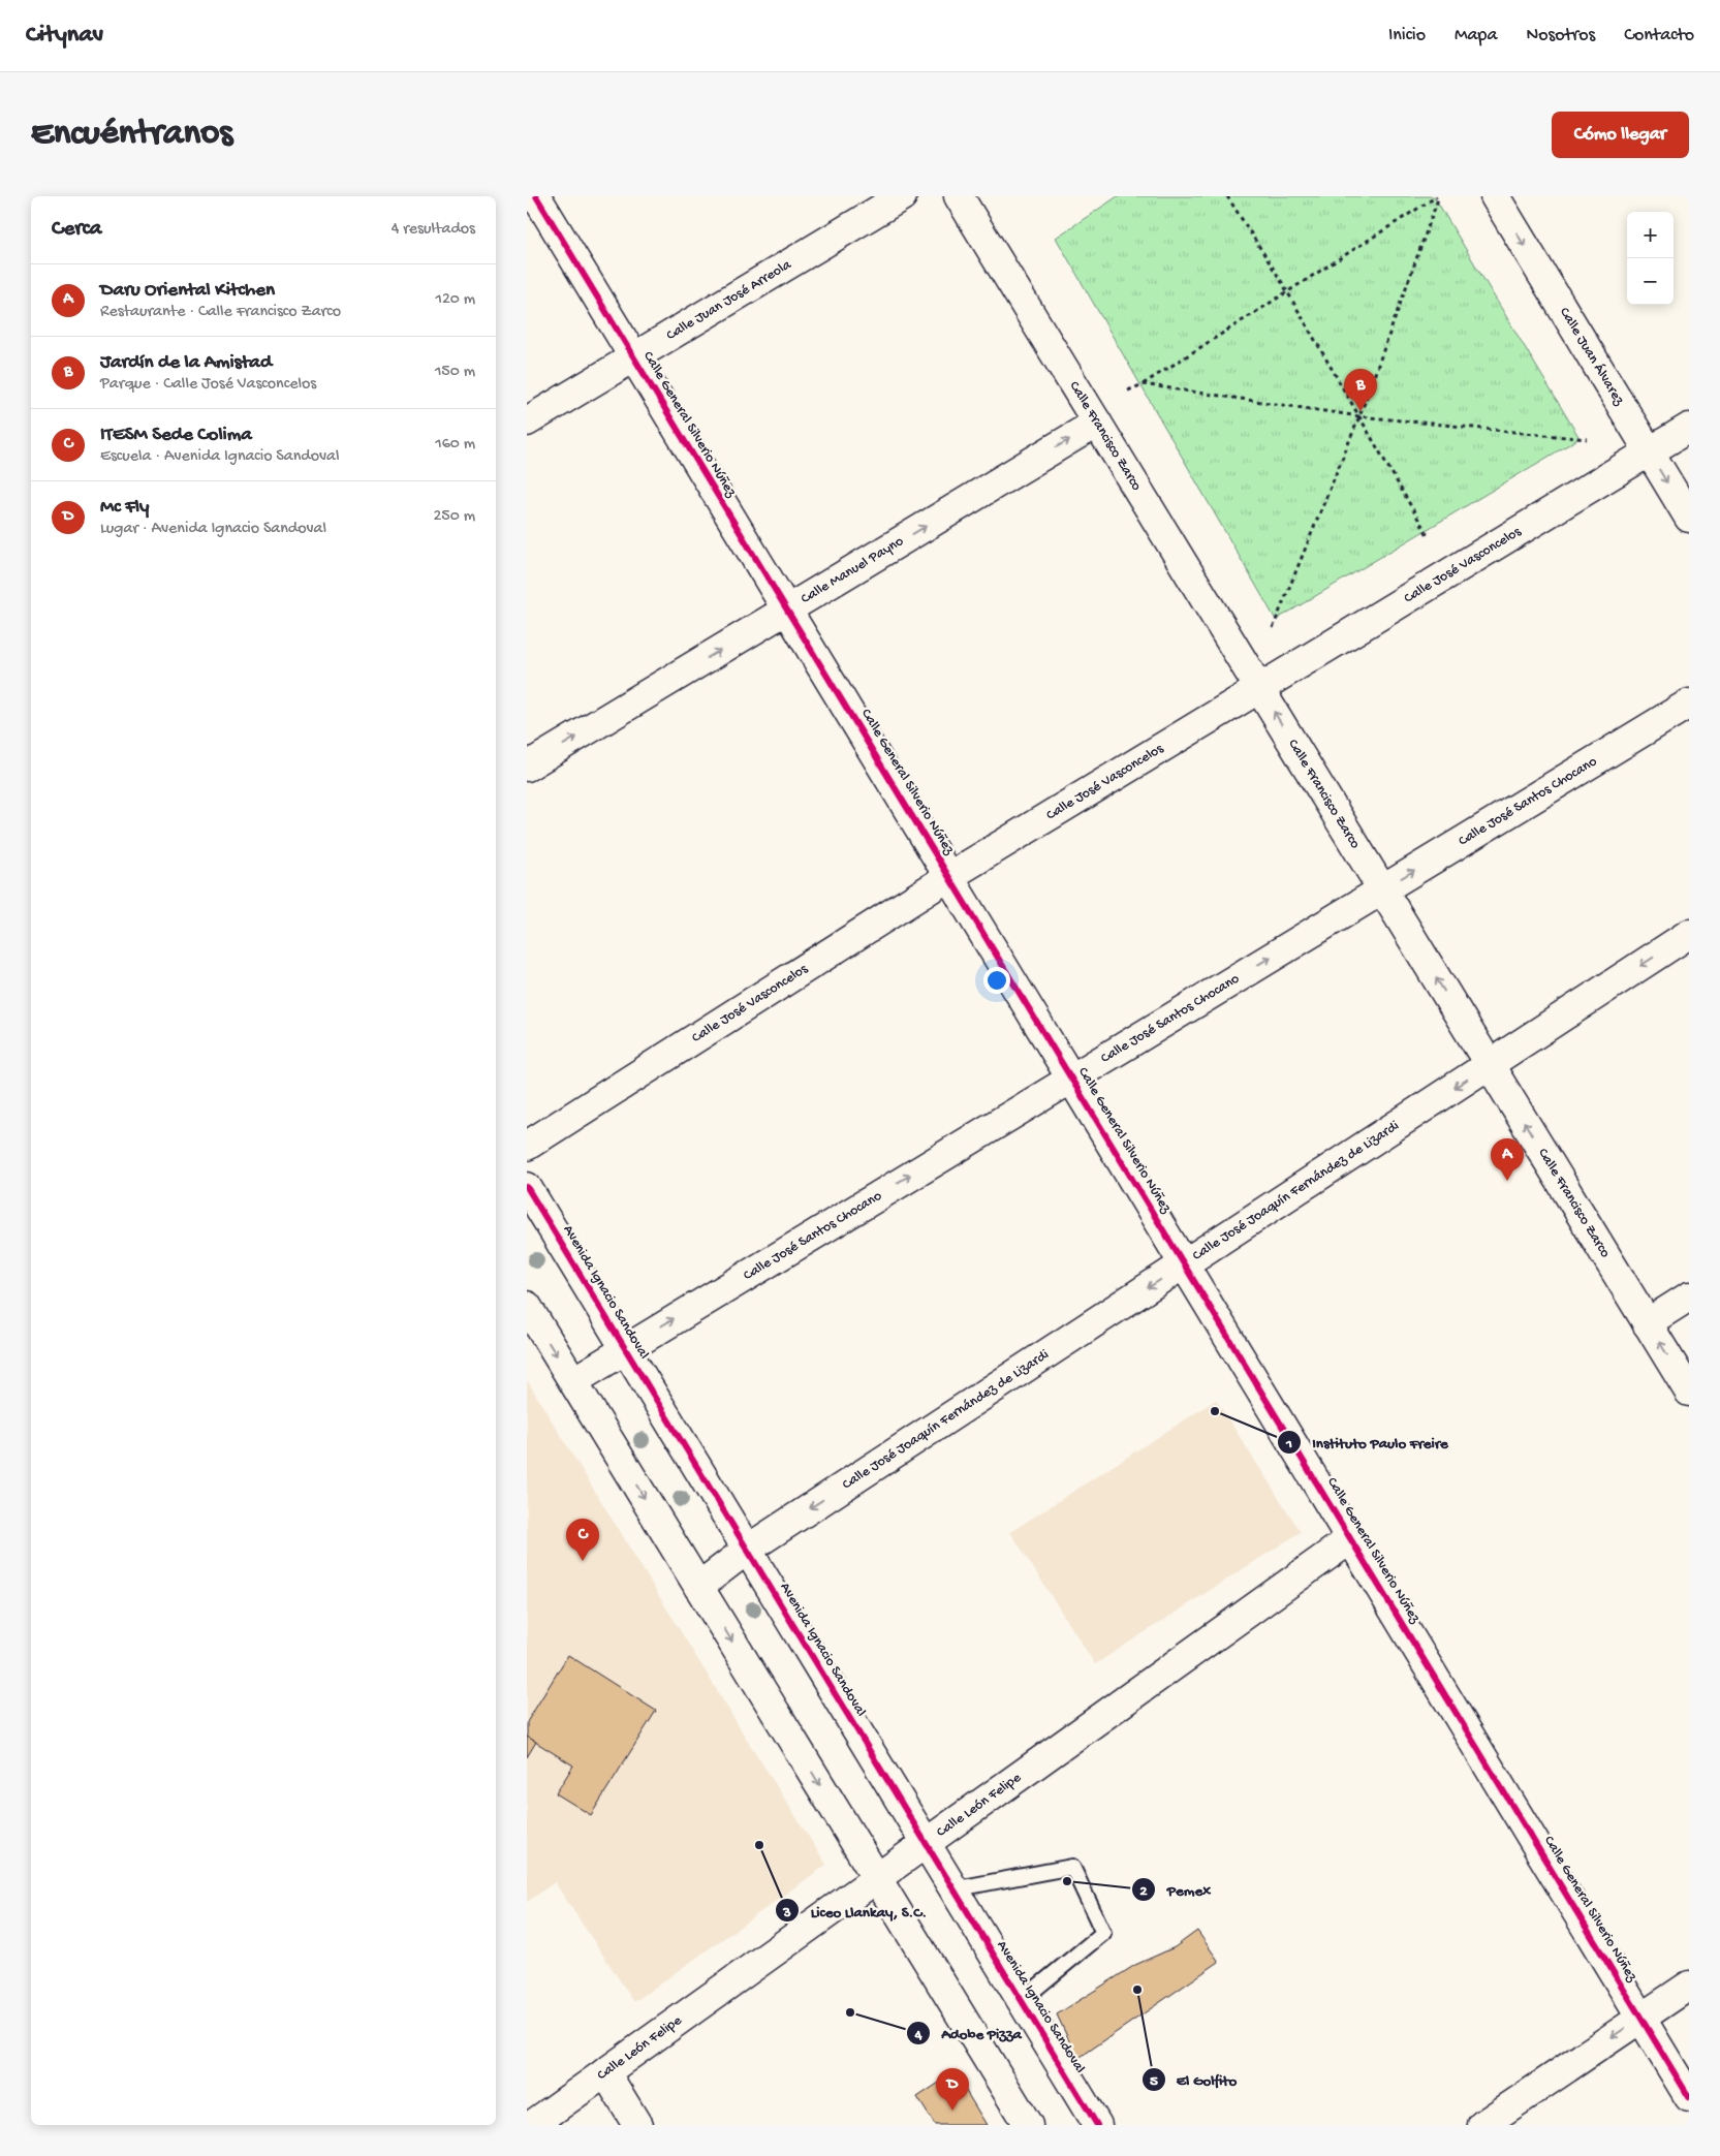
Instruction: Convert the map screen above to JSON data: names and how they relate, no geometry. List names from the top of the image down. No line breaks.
{"streets":{"street":["Calle Juan José Arreola","Calle Juan Álvarez","Calle General Silverio Núñez","Calle Francisco Zarco","Calle José Vasconcelos","Calle Manuel Payno","Calle José Santos Chocano","Calle José Joaquín Fernández de Lizardi","Avenida Ignacio Sandoval","Calle León Felipe"]},"crossings":[["Calle Juan José Arreola","Calle General Silverio Núñez"],["Calle Juan Álvarez","Calle José Vasconcelos"],["Calle General Silverio Núñez","Calle José Vasconcelos"],["Calle General Silverio Núñez","Calle Manuel Payno"],["Calle General Silverio Núñez","Calle José Santos Chocano"],["Calle General Silverio Núñez","Calle José Joaquín Fernández de Lizardi"],["Calle General Silverio Núñez","Calle León Felipe"],["Calle Francisco Zarco","Calle José Vasconcelos"],["Calle Francisco Zarco","Calle Manuel Payno"],["Calle Francisco Zarco","Calle José Santos Chocano"],["Calle Francisco Zarco","Calle José Joaquín Fernández de Lizardi"],["Calle José Santos Chocano","Avenida Ignacio Sandoval"],["Calle José Joaquín Fernández de Lizardi","Avenida Ignacio Sandoval"],["Avenida Ignacio Sandoval","Calle León Felipe"]],"one_way":["Calle Juan Álvarez","Calle Francisco Zarco","Calle Manuel Payno","Calle José Santos Chocano","Calle José Joaquín Fernández de Lizardi"],"places":["Instituto Paulo Freire","Liceo Llankay, S.C.","Pemex","El Golfito","Adobe Pizza"],"page":{"header":"Citynav","nav":["Inicio","Mapa","Nosotros","Contacto"],"buttons":"Cómo llegar","title":"Encuéntranos","heading":["Cerca","4 resultados"],"map_buttons":["+","−"],"list":[{"mark":"A","name":"Daru Oriental Kitchen","note":"Restaurante · Calle Francisco Zarco","value":"120 m"},{"mark":"B","name":"Jardín de la Amistad","note":"Parque · Calle José Vasconcelos","value":"150 m"},{"mark":"C","name":"ITESM Sede Colima","note":"Escuela · Avenida Ignacio Sandoval","value":"160 m"},{"mark":"D","name":"Mc Fly","note":"Lugar · Avenida Ignacio Sandoval","value":"250 m"}],"pins":["B","A","C","D"]}}
